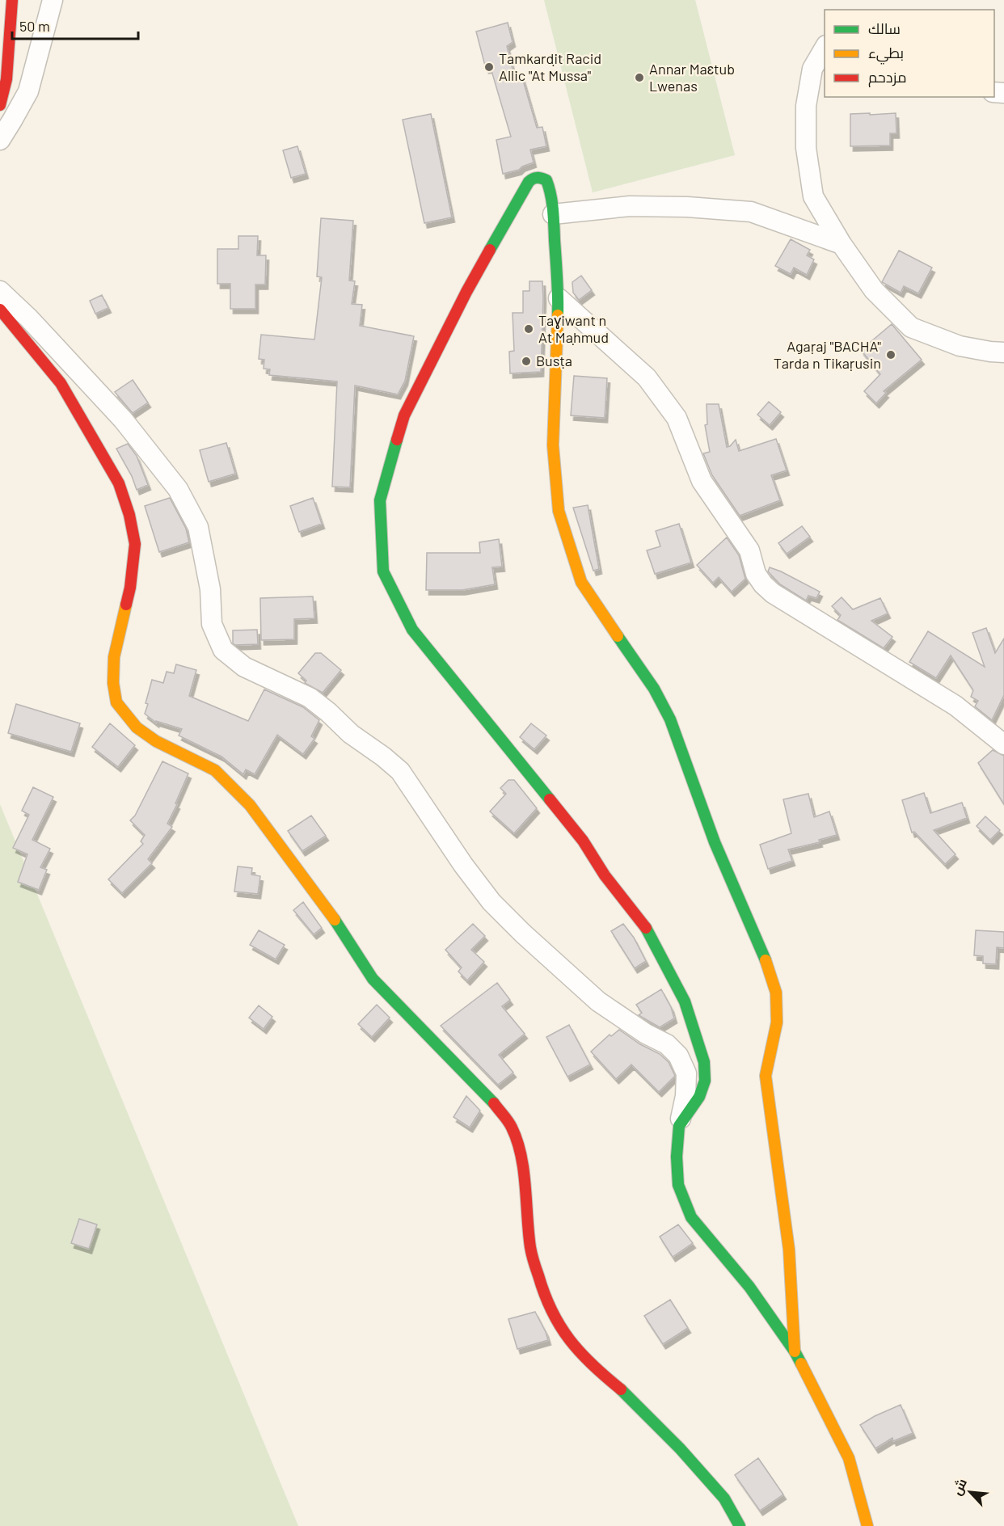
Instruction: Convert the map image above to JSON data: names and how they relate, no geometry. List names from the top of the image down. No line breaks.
{"places":["Tamkarḍit Racid Allic \"At Mussa\"","Annar Maɛtub Lwenas","Taɣiwant n At Maḥmud","Agaṛaj \"BACHA\" Tarda n Tikaṛusin","Busṭa"],"legend":["سالك","بطيء","مزدحم"],"scale_bar":"50 m","north":"top left"}
